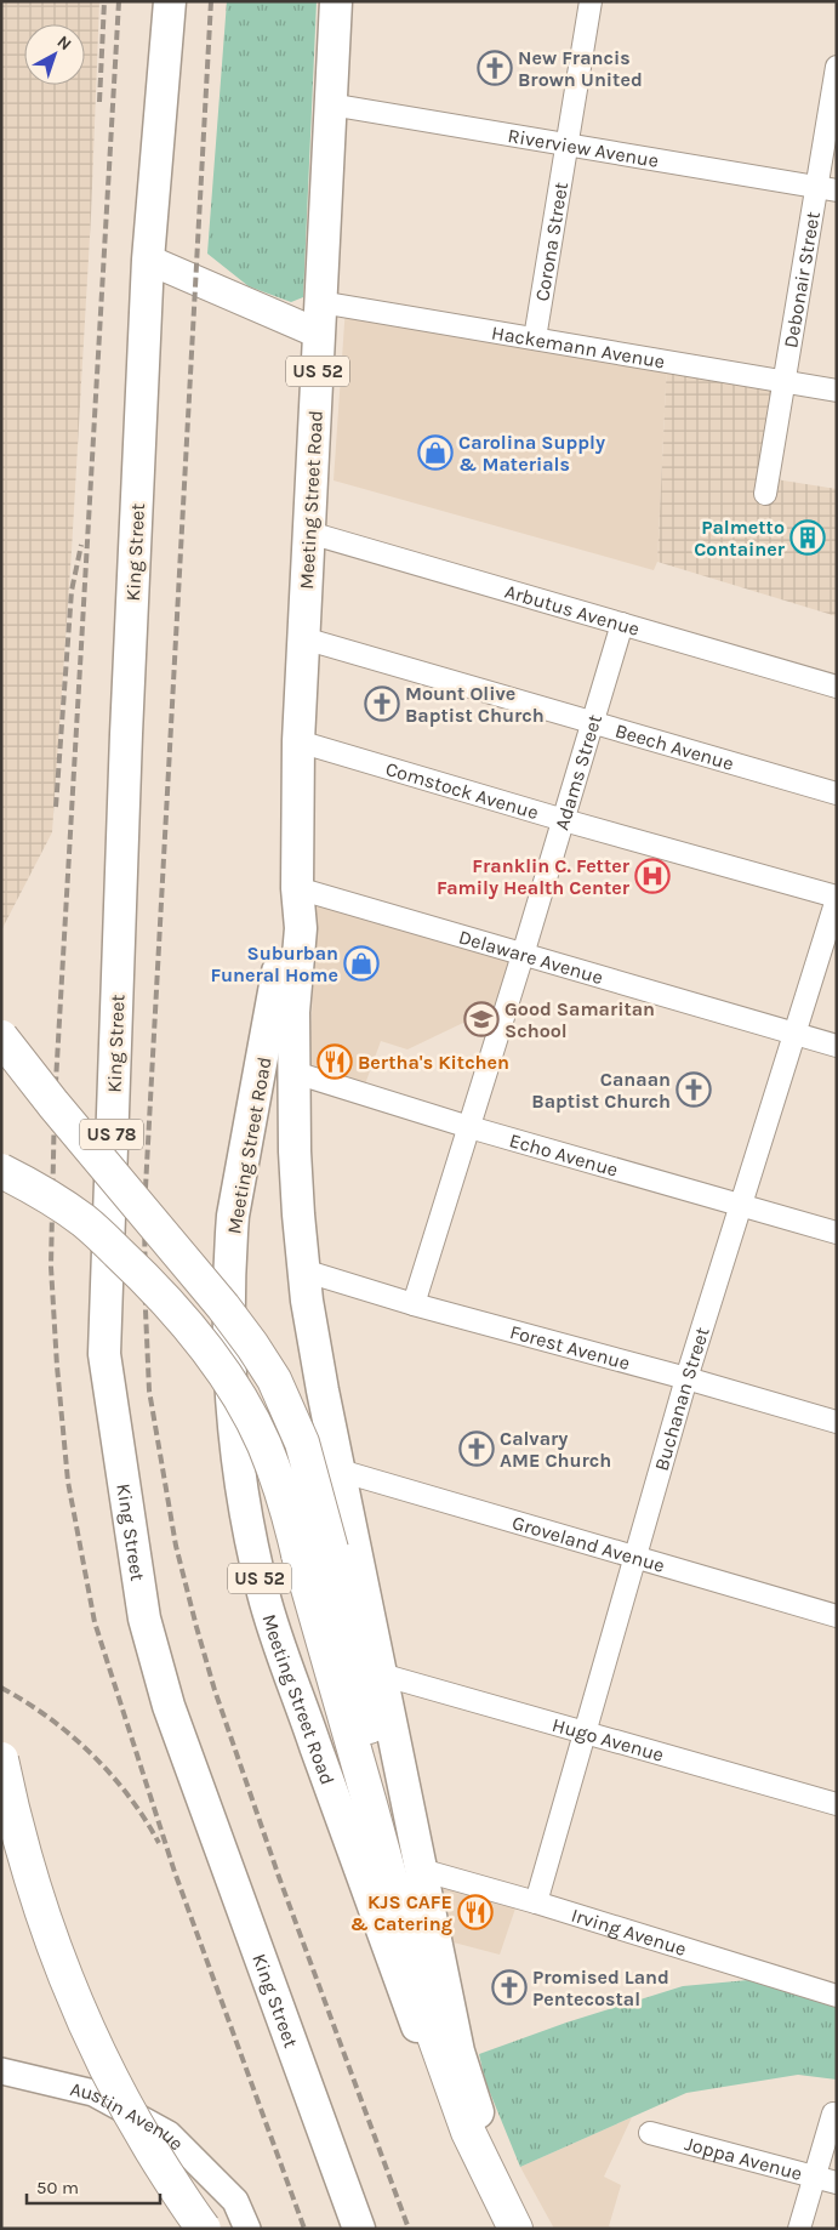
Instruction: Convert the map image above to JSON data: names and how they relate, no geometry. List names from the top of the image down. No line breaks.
{"streets":{"main road":["US 52","Meeting Street Road","King Street","US 78"],"street":["Riverview Avenue","Corona Street","Debonair Street","Hackemann Avenue","Arbutus Avenue","Beech Avenue","Adams Street","Comstock Avenue","Delaware Avenue","Echo Avenue","Forest Avenue","Buchanan Street","Groveland Avenue","Hugo Avenue","Irving Avenue","Austin Avenue","Joppa Avenue"]},"crossings":[["Riverview Avenue","Corona Street"],["Riverview Avenue","Debonair Street"],["Riverview Avenue","Meeting Street Road"],["Corona Street","Hackemann Avenue"],["Debonair Street","Hackemann Avenue"],["Hackemann Avenue","Meeting Street Road"],["Meeting Street Road","Arbutus Avenue"],["Meeting Street Road","Beech Avenue"],["Meeting Street Road","Comstock Avenue"],["Meeting Street Road","Delaware Avenue"],["Meeting Street Road","Echo Avenue"],["Meeting Street Road","Forest Avenue"],["Meeting Street Road","Groveland Avenue"],["Meeting Street Road","Hugo Avenue"],["Meeting Street Road","Irving Avenue"],["Arbutus Avenue","Adams Street"],["Beech Avenue","Adams Street"],["Adams Street","Comstock Avenue"],["Adams Street","Delaware Avenue"],["Adams Street","Echo Avenue"],["Adams Street","Forest Avenue"],["Comstock Avenue","Buchanan Street"],["Delaware Avenue","Buchanan Street"],["Echo Avenue","Buchanan Street"],["Forest Avenue","Buchanan Street"],["Buchanan Street","Groveland Avenue"],["Buchanan Street","Hugo Avenue"],["Buchanan Street","Irving Avenue"]],"places":{"church":["New Francis Brown United","Mount Olive Baptist Church","Canaan Baptist Church","Calvary AME Church","Promised Land Pentecostal"],"shop":["Carolina Supply & Materials","Suburban Funeral Home"],"building":["Palmetto Container"],"hospital":["Franklin C. Fetter Family Health Center"],"school or university":["Good Samaritan School"],"restaurant":["Bertha's Kitchen","KJS CAFE & Catering"]},"scale_bar":"50 m","north":"top right"}
